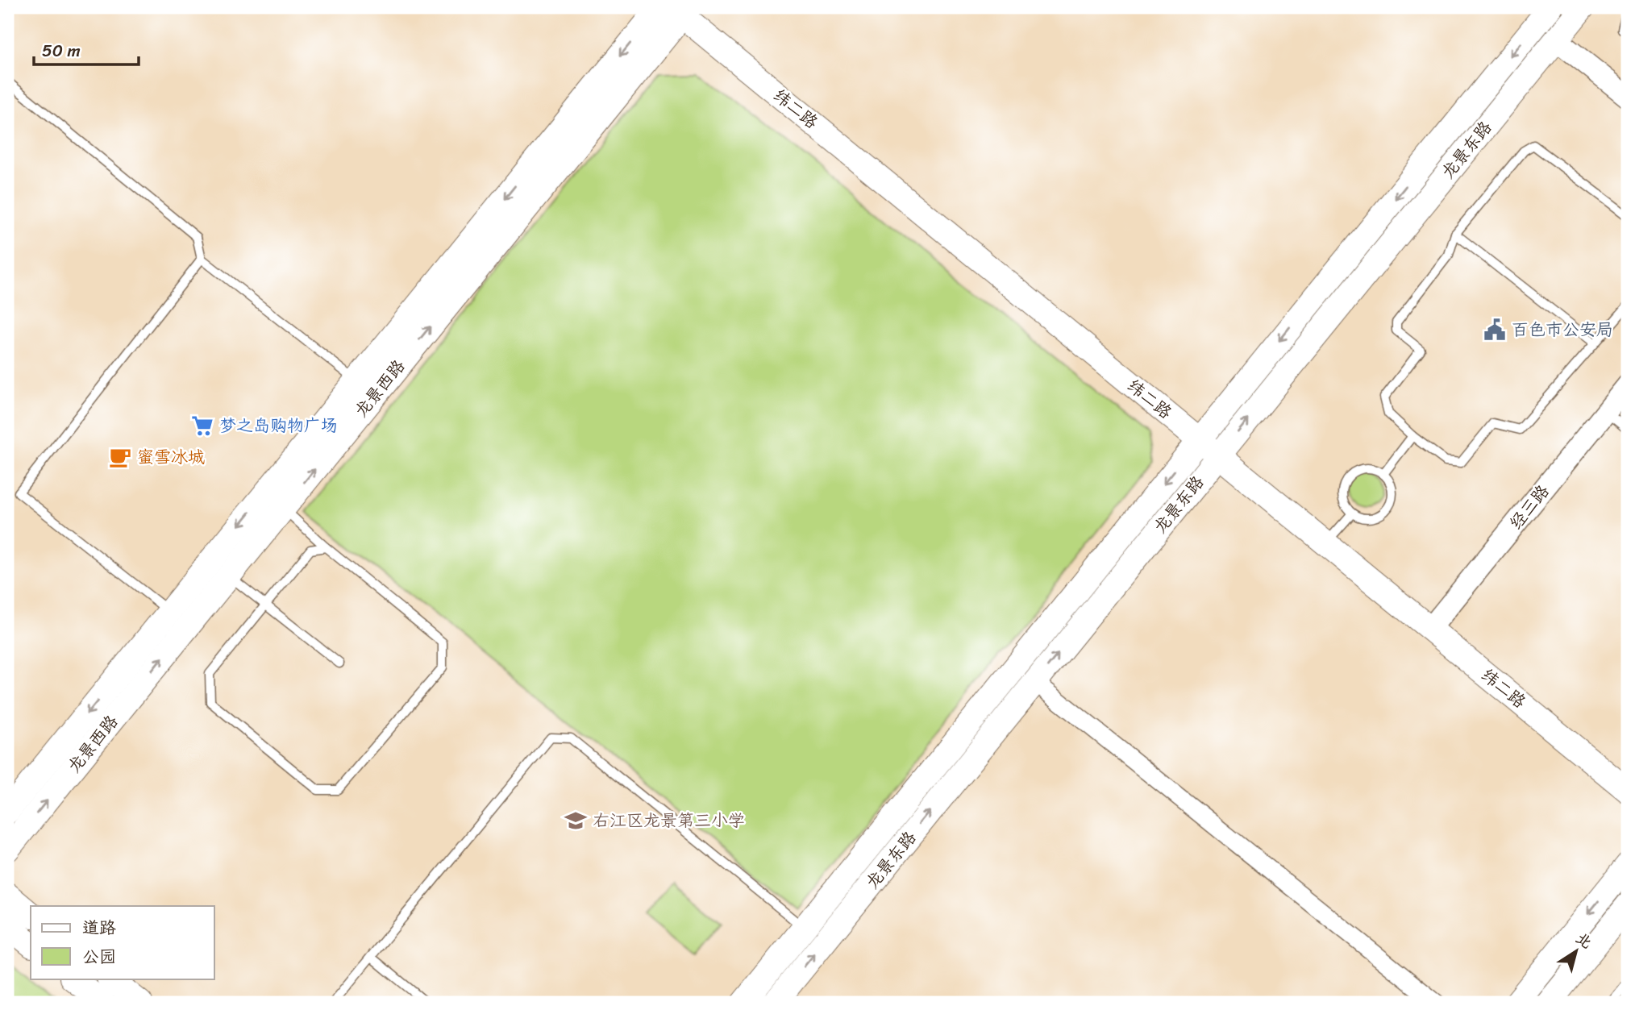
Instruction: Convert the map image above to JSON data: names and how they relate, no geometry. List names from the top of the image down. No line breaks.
{"streets":{"main road":["纬二路","龙景东路","龙景西路"],"street":["经三路"]},"crossings":[["纬二路","龙景东路"],["纬二路","龙景西路"],["纬二路","经三路"]],"places":{"public building":["百色市公安局"],"supermarket":["梦之岛购物广场"],"cafe":["蜜雪冰城"],"school or university":["右江区龙景第三小学"]},"legend":["道路","公园"],"scale_bar":"50 m","north":"top right"}
